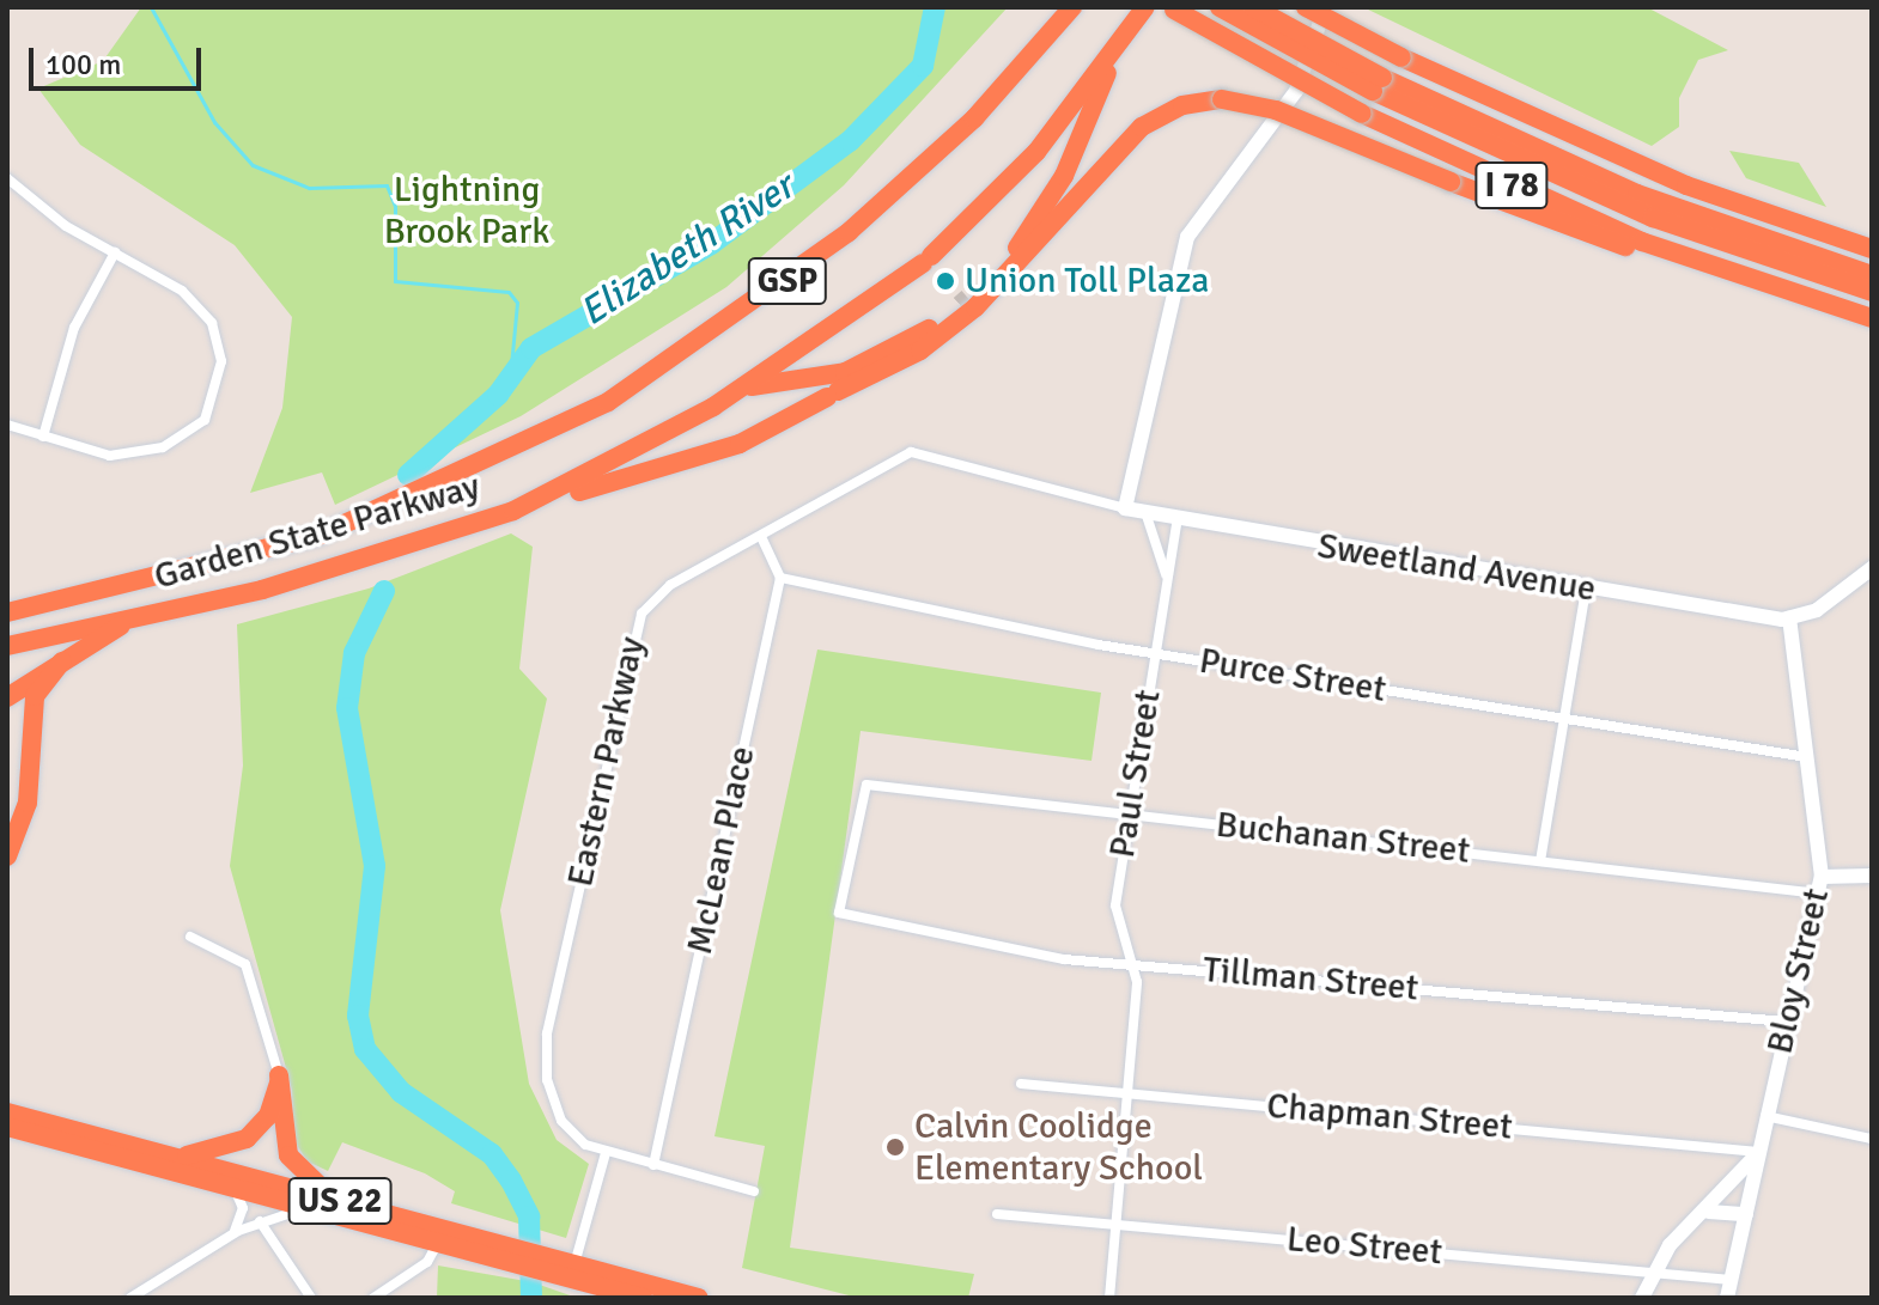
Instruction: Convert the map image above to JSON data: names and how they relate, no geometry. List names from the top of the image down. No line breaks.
{"streets":{"highway":["I 78","GSP","Garden State Parkway","US 22"],"street":["Sweetland Avenue","Purce Street","Eastern Parkway","Paul Street","Buchanan Street","McLean Place","Bloy Street","Tillman Street","Chapman Street","Leo Street"]},"crossings":[["Sweetland Avenue","Eastern Parkway"],["Sweetland Avenue","Paul Street"],["Sweetland Avenue","Bloy Street"],["Purce Street","Paul Street"],["Purce Street","McLean Place"],["Purce Street","Bloy Street"],["Eastern Parkway","McLean Place"],["Paul Street","Buchanan Street"],["Paul Street","Tillman Street"],["Buchanan Street","Bloy Street"],["Buchanan Street","Tillman Street"],["Bloy Street","Tillman Street"],["Bloy Street","Chapman Street"],["Bloy Street","Leo Street"]],"water":["Elizabeth River"],"parks":["Lightning Brook Park"],"places":["Union Toll Plaza","Calvin Coolidge Elementary School"],"scale_bar":"100 m"}
